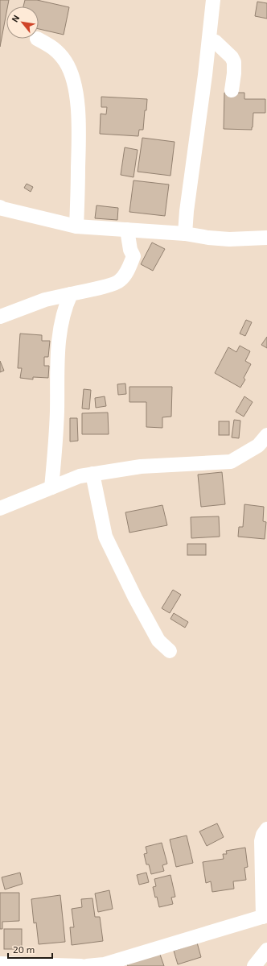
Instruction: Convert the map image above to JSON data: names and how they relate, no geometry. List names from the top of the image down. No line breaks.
{"scale_bar":"20 m","north":"top left"}
